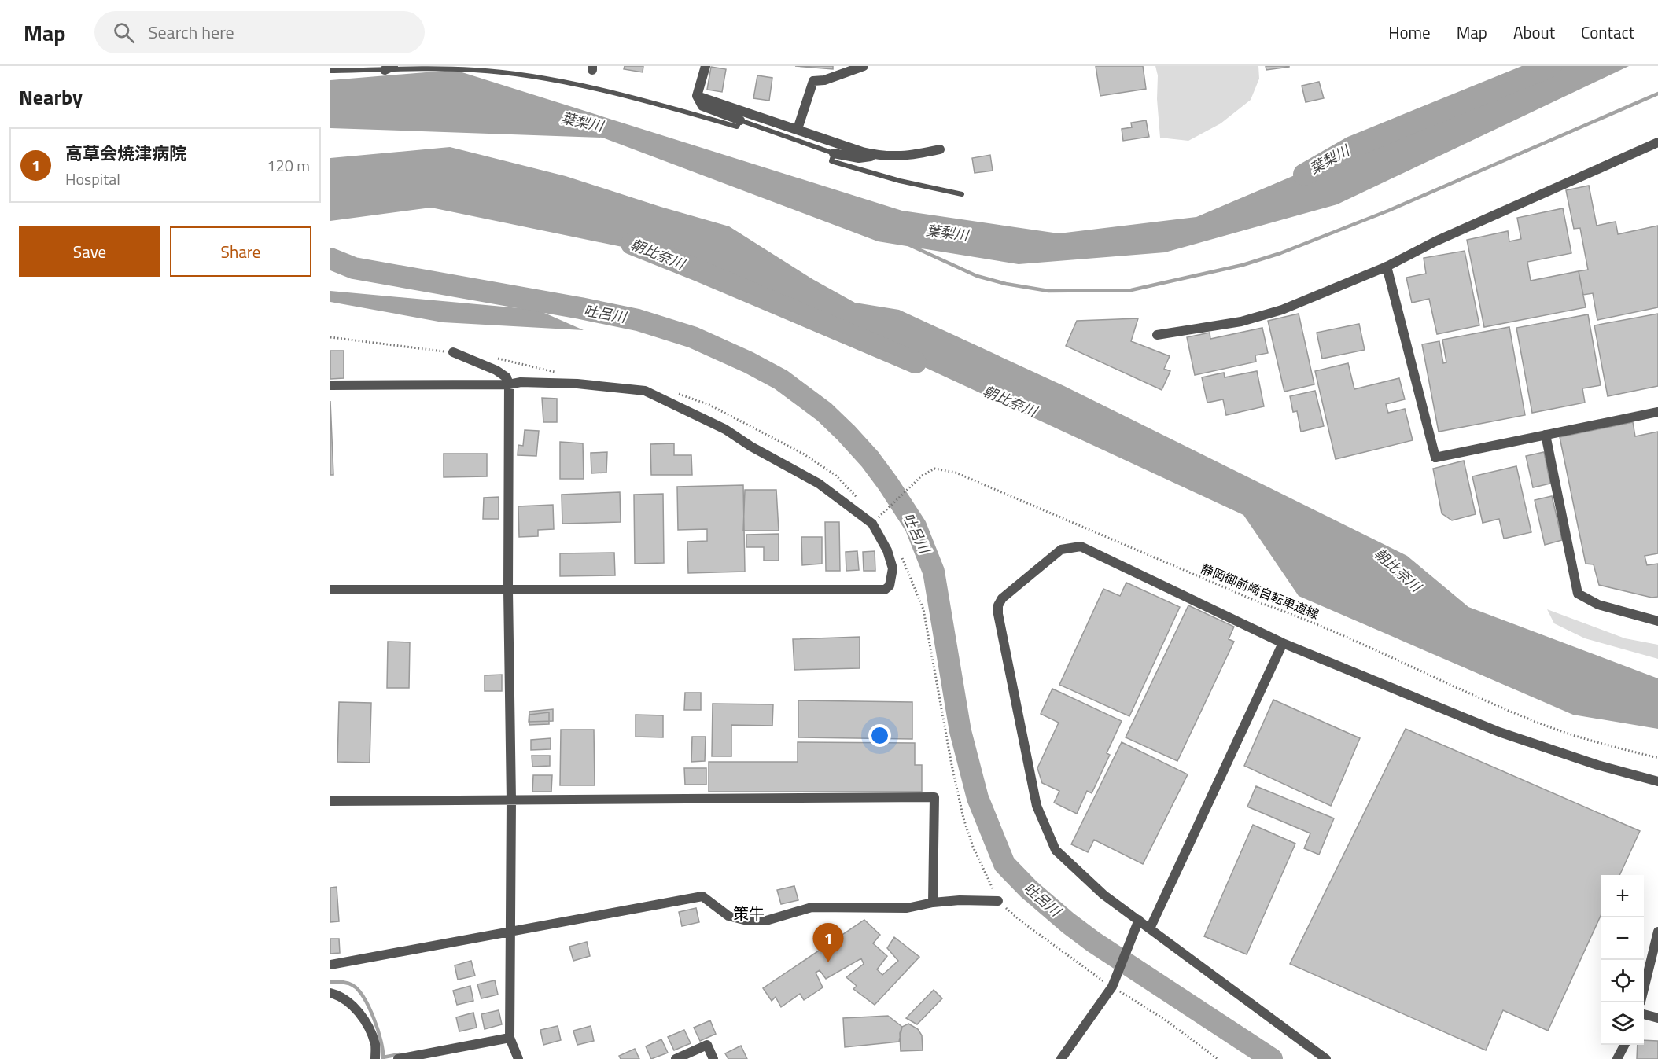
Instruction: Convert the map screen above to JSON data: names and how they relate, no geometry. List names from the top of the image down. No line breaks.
{"streets":{"path":["静岡御前崎自転車道線"]},"districts":["策牛"],"water":["葉梨川","朝比奈川","吐呂川"],"page":{"header":"Map","search":"Search here","nav":["Home","Map","About","Contact"],"heading":"Nearby","list":[{"mark":"1","name":"高草会焼津病院","note":"Hospital","value":"120 m"}],"buttons":["Save","Share"],"map_buttons":["+","−"],"pins":"1"}}
